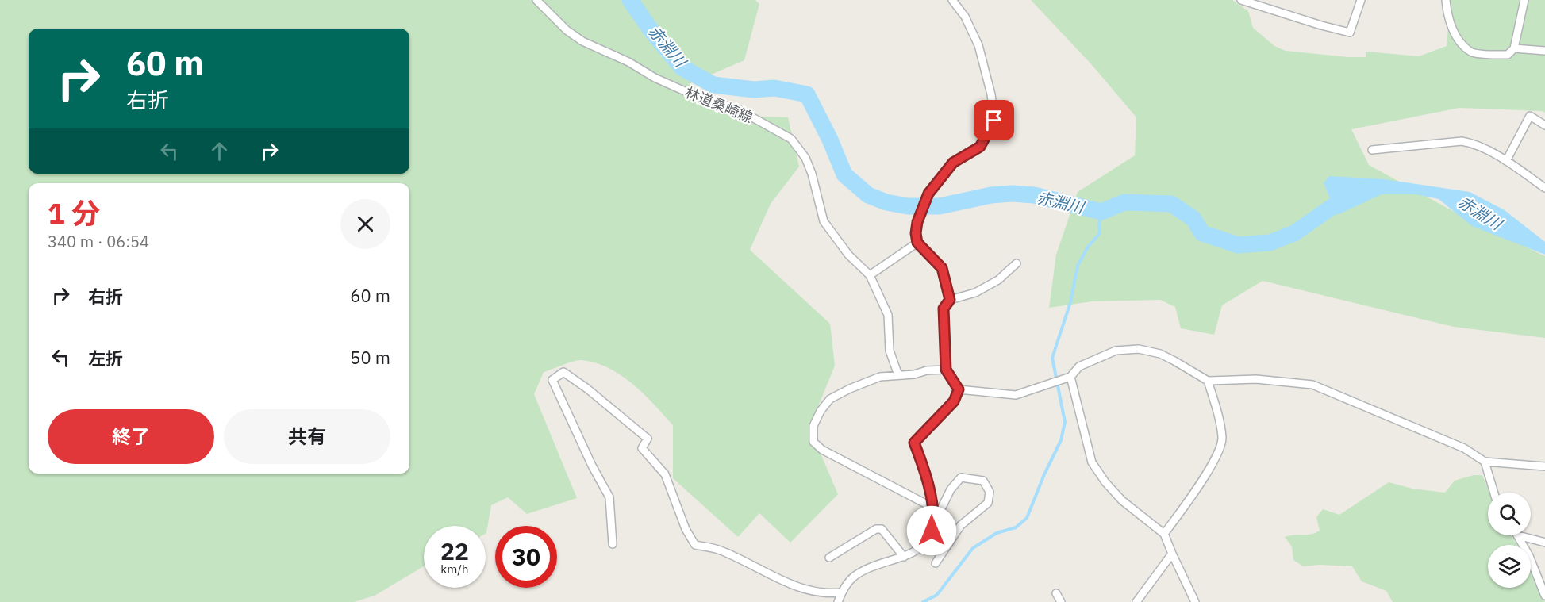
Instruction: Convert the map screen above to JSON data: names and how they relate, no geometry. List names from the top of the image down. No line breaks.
{"streets":{"street":["林道桑崎線"]},"water":["赤淵川"],"page":{"turn":["60 m","右折"],"heading":["1 分","340 m · 06:54"],"list":[{"name":"右折","value":"60 m"},{"name":"左折","value":"50 m"}],"buttons":["終了","共有"],"speed":"22 km/h","limit":"30"}}
